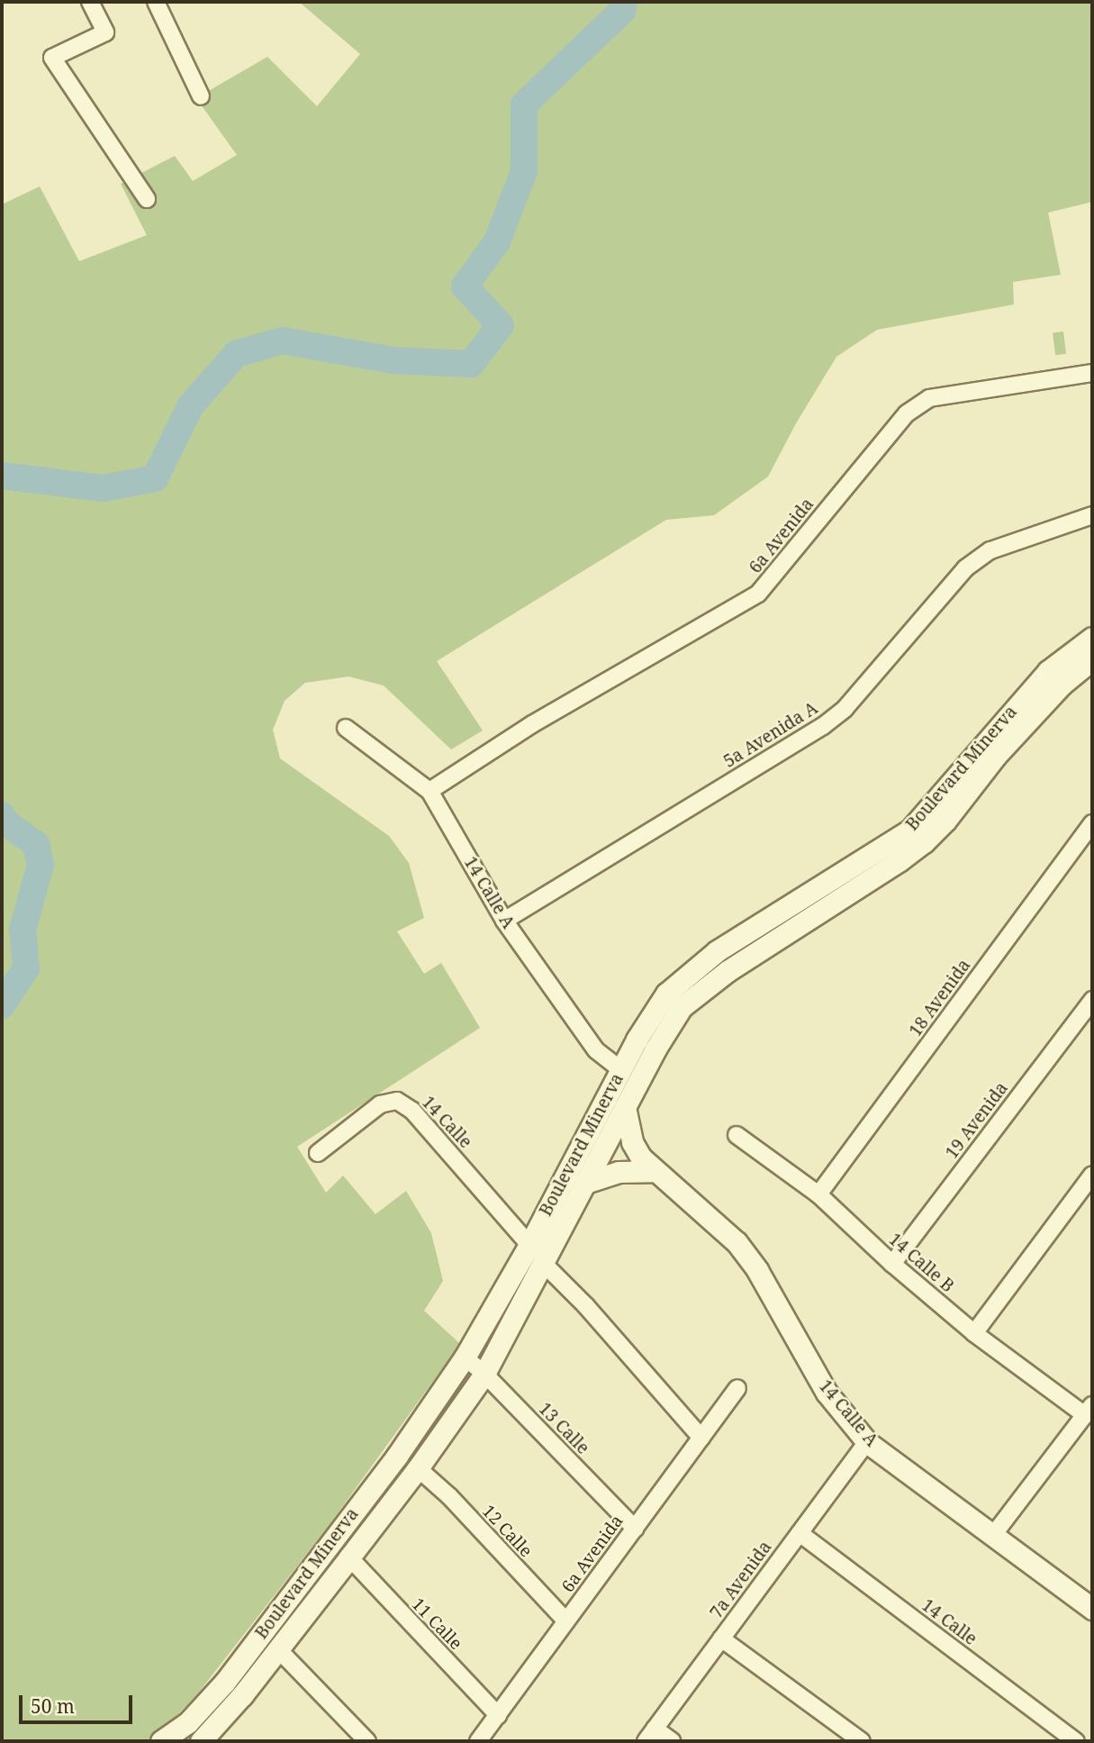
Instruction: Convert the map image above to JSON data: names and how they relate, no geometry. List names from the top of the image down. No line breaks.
{"streets":{"street":["6a Avenida","5a Avenida A","Boulevard Minerva","14 Calle A","18 Avenida","19 Avenida","14 Calle","14 Calle B","13 Calle","12 Calle","7a Avenida","11 Calle"]},"crossings":[["6a Avenida","14 Calle A"],["6a Avenida","13 Calle"],["6a Avenida","12 Calle"],["6a Avenida","11 Calle"],["5a Avenida A","14 Calle A"],["Boulevard Minerva","14 Calle A"],["Boulevard Minerva","14 Calle"],["Boulevard Minerva","13 Calle"],["Boulevard Minerva","12 Calle"],["Boulevard Minerva","11 Calle"],["14 Calle A","7a Avenida"],["18 Avenida","14 Calle B"],["19 Avenida","14 Calle B"],["14 Calle","7a Avenida"]],"scale_bar":"50 m"}
